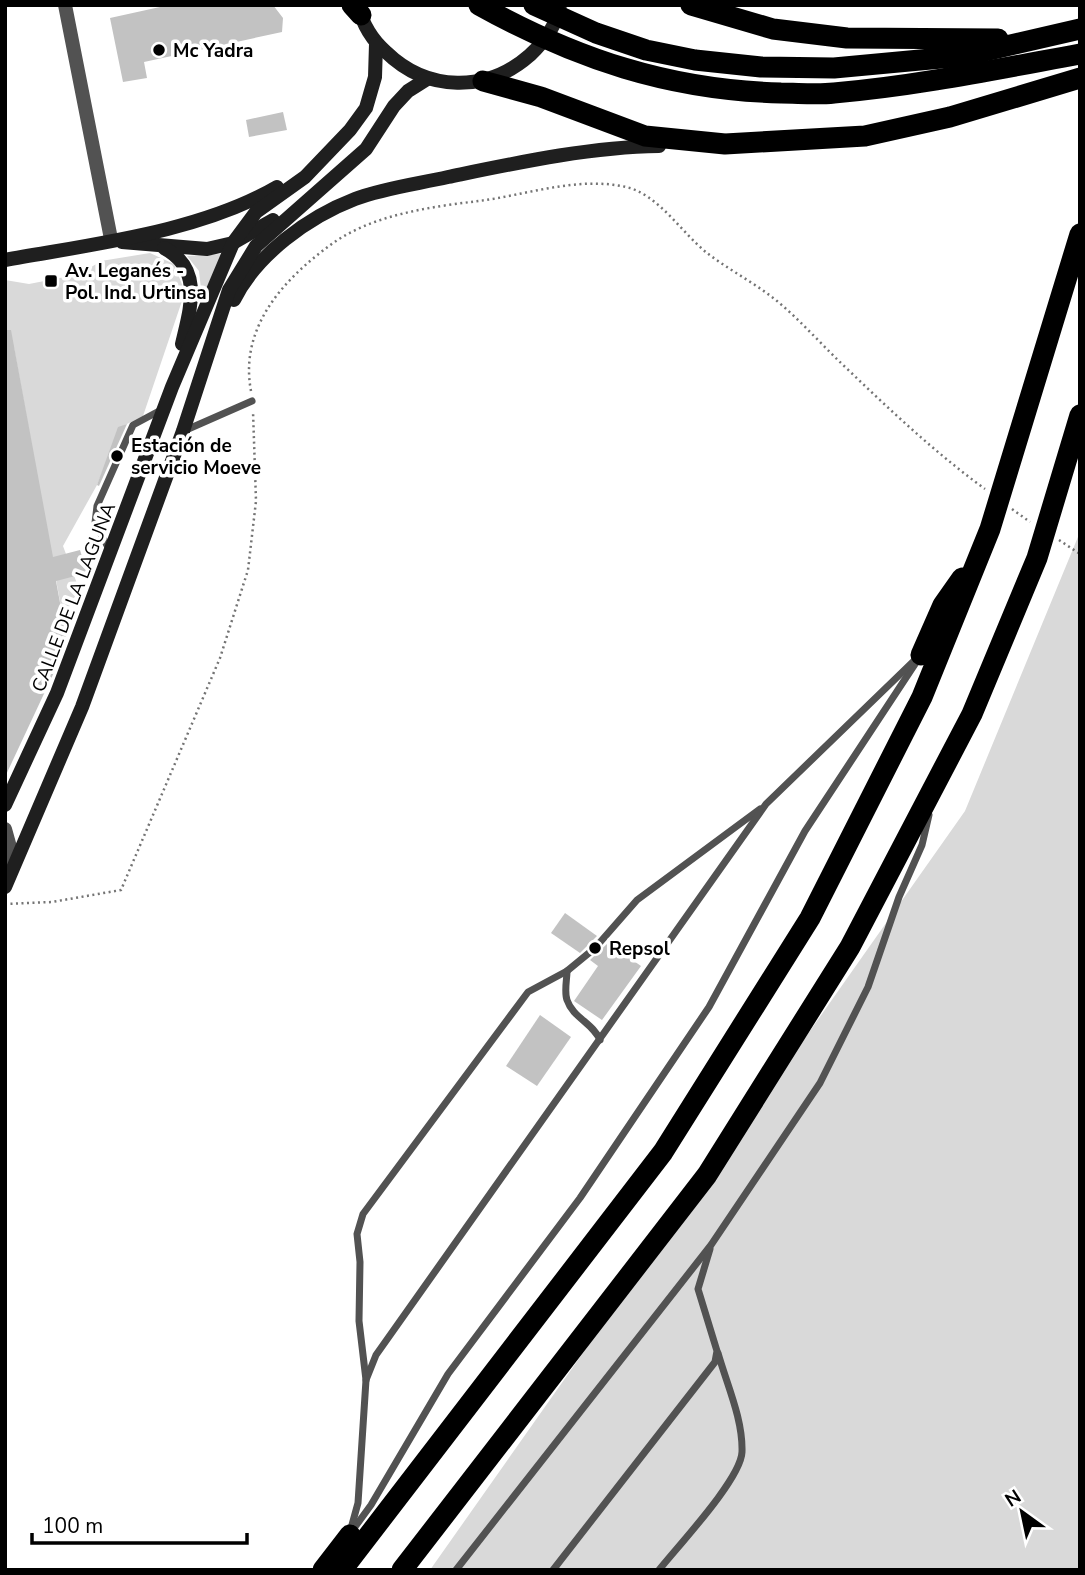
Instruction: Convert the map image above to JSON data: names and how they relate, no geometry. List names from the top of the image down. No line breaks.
{"streets":{"street":["CALLE DE LA LAGUNA"]},"places":{"other":["Mc Yadra","Estación de servicio Moeve","Repsol"],"transit":["Av. Leganés - Pol. Ind. Urtinsa"]},"scale_bar":"100 m","north":"top left"}
